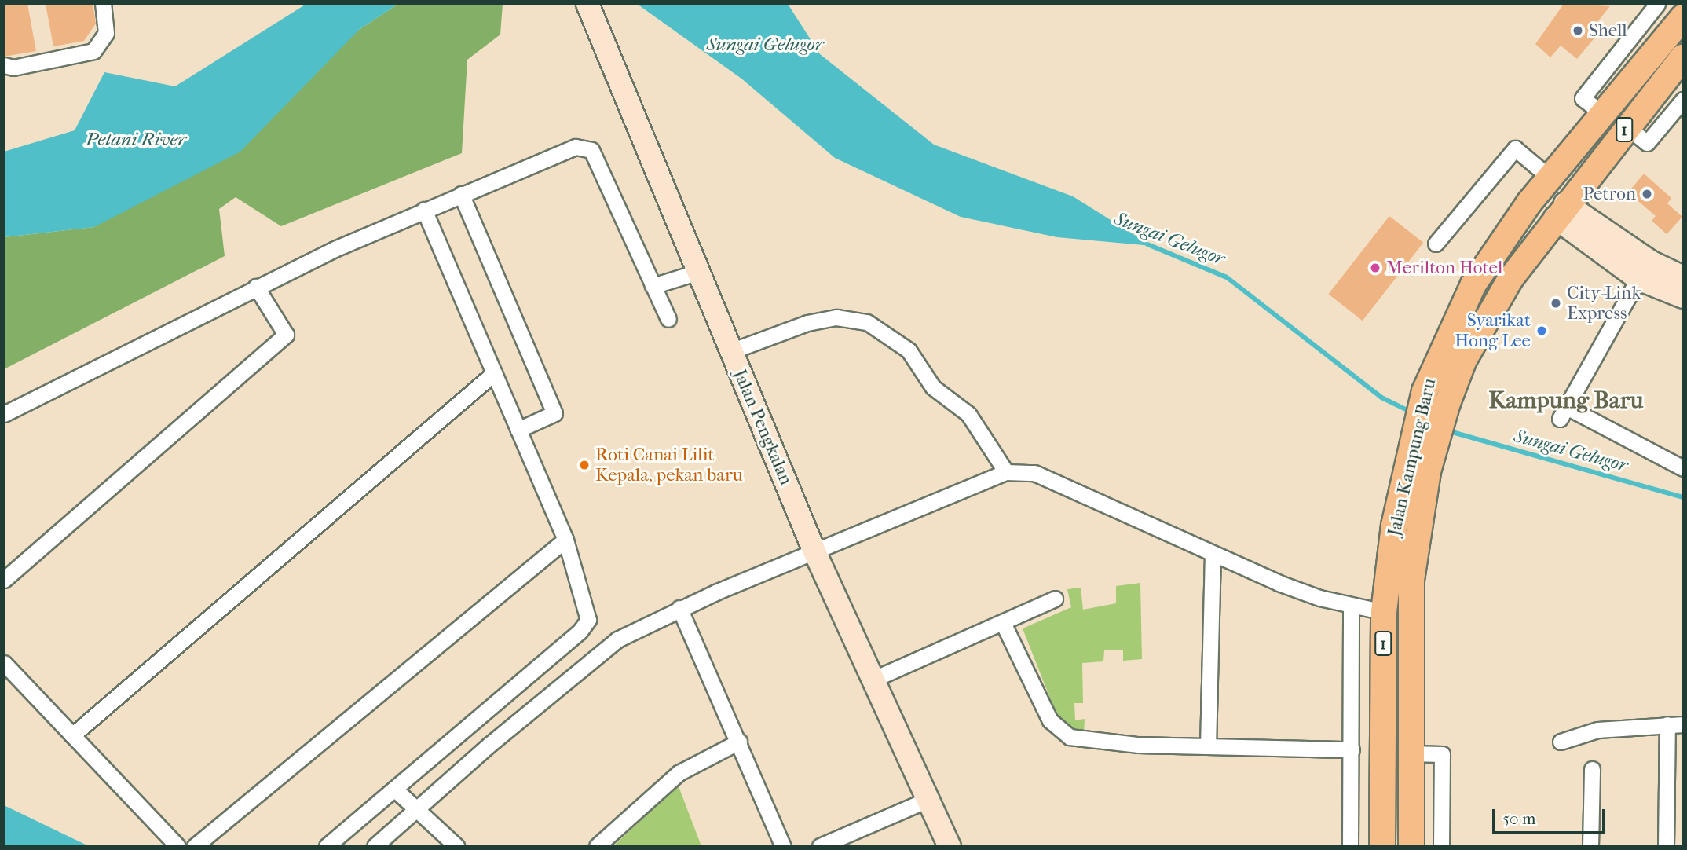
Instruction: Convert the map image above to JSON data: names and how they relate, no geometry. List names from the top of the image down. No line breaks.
{"streets":{"main road":["1","Jalan Pengkalan","Jalan Kampung Baru"]},"districts":["Kampung Baru"],"water":["Sungai Gelugor","Petani River"],"places":["Shell","Petron","Merilton Hotel","City-Link Express","Syarikat Hong Lee","Roti Canai Lilit Kepala, pekan baru"],"scale_bar":"50 m"}
